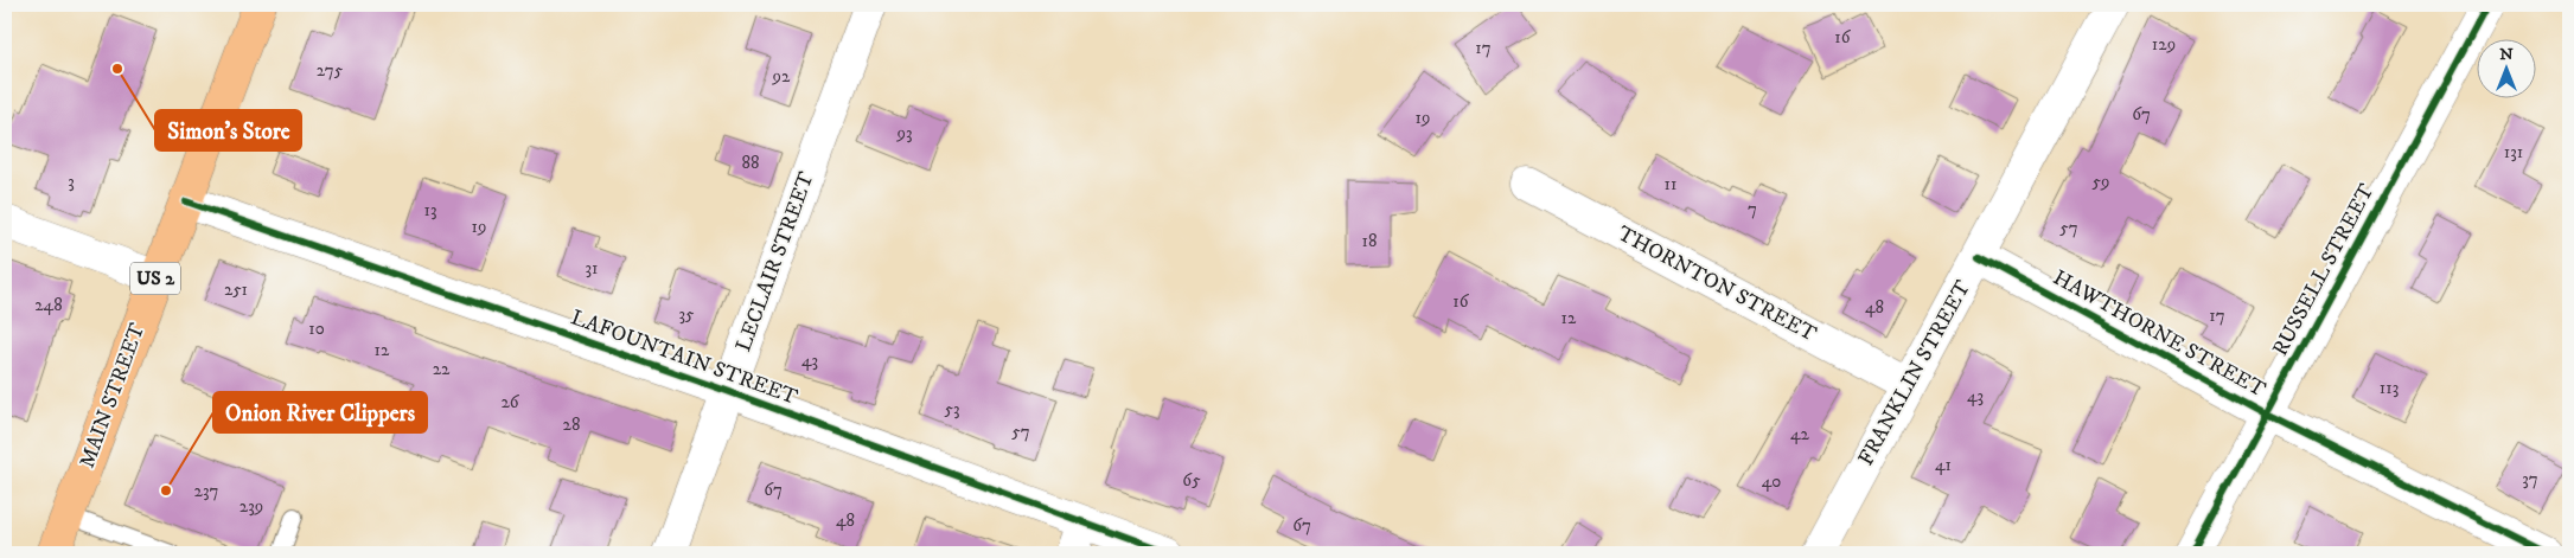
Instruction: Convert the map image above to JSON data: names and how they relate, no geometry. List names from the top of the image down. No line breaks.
{"streets":{"main road":["US 2","MAIN STREET"],"street":["LECLAIR STREET","RUSSELL STREET","THORNTON STREET","HAWTHORNE STREET","LAFOUNTAIN STREET","FRANKLIN STREET"]},"crossings":[["LECLAIR STREET","LAFOUNTAIN STREET"],["RUSSELL STREET","HAWTHORNE STREET"],["THORNTON STREET","FRANKLIN STREET"],["HAWTHORNE STREET","FRANKLIN STREET"],["LAFOUNTAIN STREET","MAIN STREET"]],"places":["Simon's Store","Onion River Clippers"],"house_numbers":["16","129","17","275","92","67","19","93","131","88","3","59","11","7","13","19","57","18","31","251","16","248","48","35","17","12","10","12","43","22","113","43","26","53","28","57","42","41","37","65","40","67","237","239","48","67"],"north":"top"}
